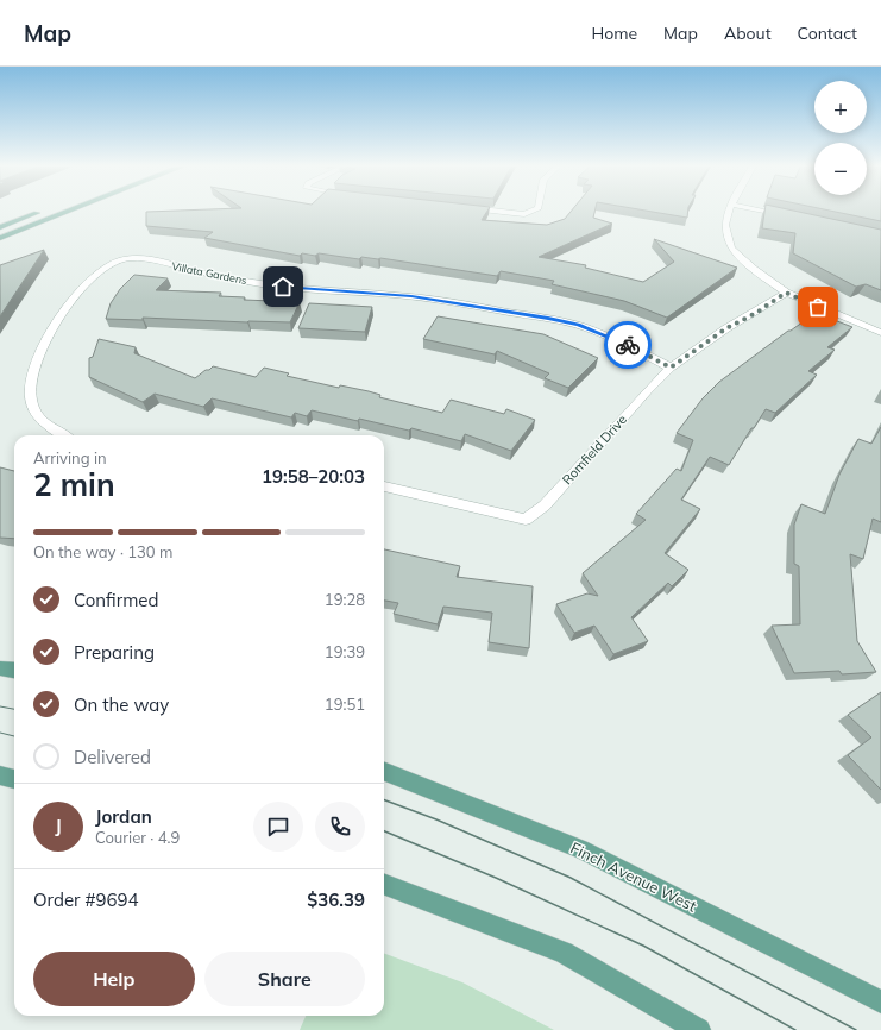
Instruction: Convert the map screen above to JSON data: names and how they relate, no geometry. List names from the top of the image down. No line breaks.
{"streets":{"main road":["Finch Avenue West"],"street":["Villata Gardens","Romfield Drive"]},"crossings":[["Villata Gardens","Romfield Drive"]],"page":{"header":"Map","nav":["Home","Map","About","Contact"],"map_buttons":["+","−"],"heading":["2 min","Arriving in","19:58–20:03"],"panel":["Jordan","Courier · 4.9","Order #9694","$36.39"],"bar":"On the way · 130 m","list":[["Confirmed","19:28"],["Preparing","19:39"],["On the way","19:51"],"Delivered"],"round":"J","buttons":["Help","Share"]}}
